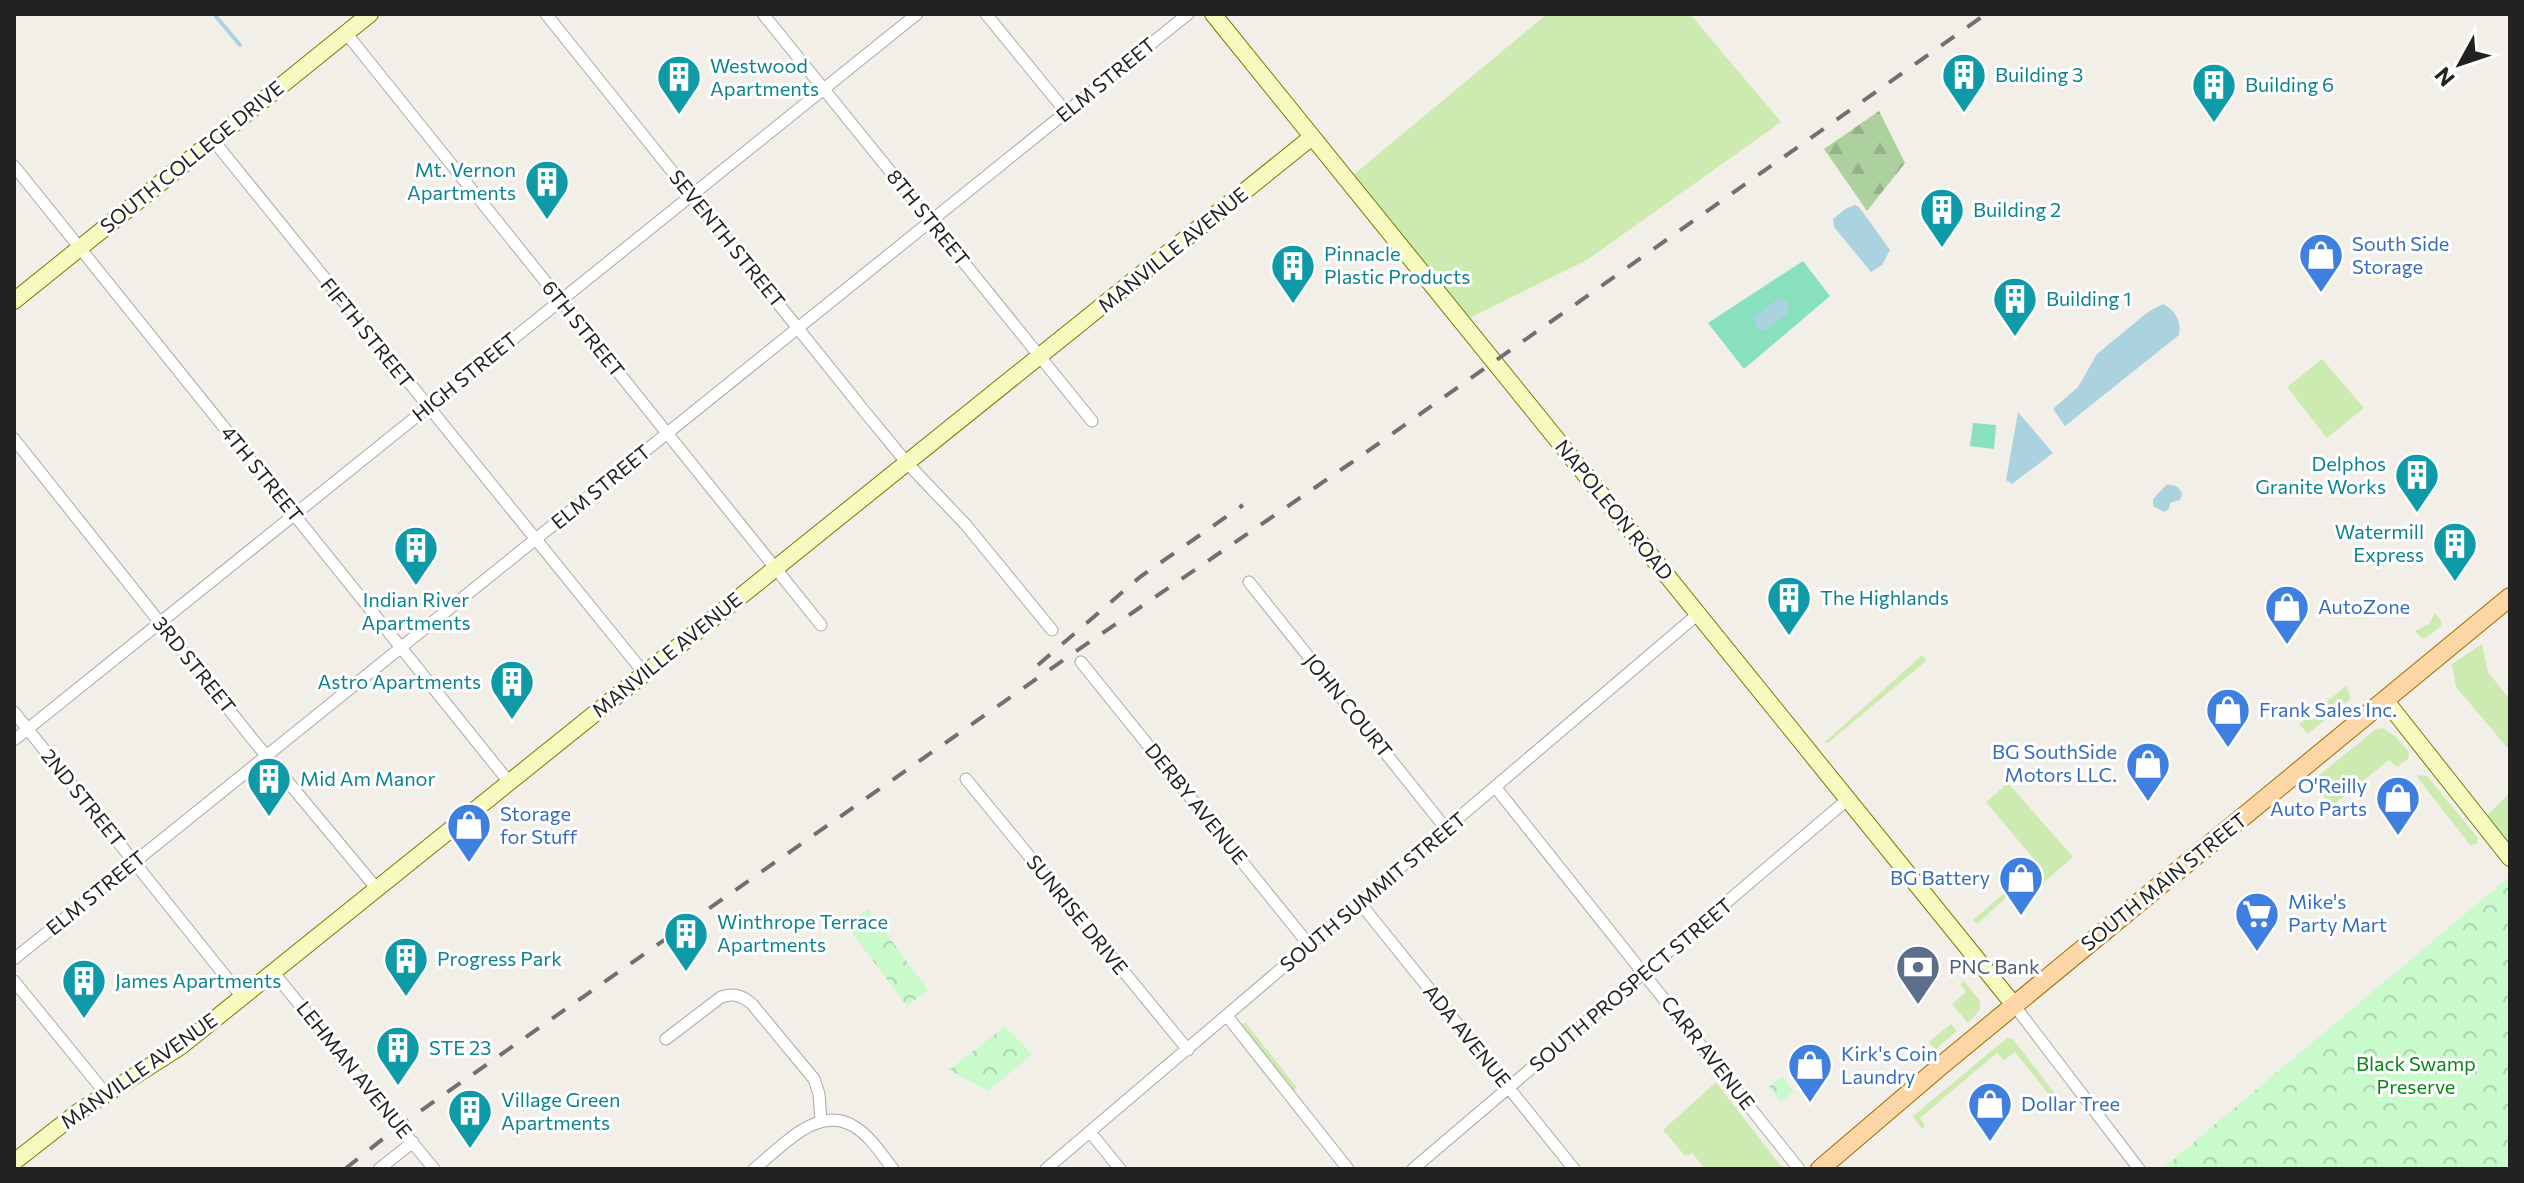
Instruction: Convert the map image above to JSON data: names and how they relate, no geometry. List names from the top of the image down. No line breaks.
{"streets":{"main road":["SOUTH MAIN STREET"],"street":["ELM STREET","SOUTH COLLEGE DRIVE","8TH STREET","SEVENTH STREET","MANVILLE AVENUE","6TH STREET","FIFTH STREET","HIGH STREET","4TH STREET","NAPOLEON ROAD","3RD STREET","JOHN COURT","2ND STREET","DERBY AVENUE","SOUTH SUMMIT STREET","SUNRISE DRIVE","SOUTH PROSPECT STREET","ADA AVENUE","CARR AVENUE","LEHMAN AVENUE"]},"crossings":[["ELM STREET","8TH STREET"],["ELM STREET","SEVENTH STREET"],["ELM STREET","6TH STREET"],["ELM STREET","FIFTH STREET"],["ELM STREET","4TH STREET"],["ELM STREET","3RD STREET"],["ELM STREET","2ND STREET"],["SOUTH COLLEGE DRIVE","6TH STREET"],["SOUTH COLLEGE DRIVE","FIFTH STREET"],["SOUTH COLLEGE DRIVE","4TH STREET"],["8TH STREET","MANVILLE AVENUE"],["8TH STREET","HIGH STREET"],["SEVENTH STREET","MANVILLE AVENUE"],["SEVENTH STREET","HIGH STREET"],["MANVILLE AVENUE","6TH STREET"],["MANVILLE AVENUE","FIFTH STREET"],["MANVILLE AVENUE","4TH STREET"],["MANVILLE AVENUE","NAPOLEON ROAD"],["MANVILLE AVENUE","3RD STREET"],["MANVILLE AVENUE","2ND STREET"],["MANVILLE AVENUE","LEHMAN AVENUE"],["6TH STREET","HIGH STREET"],["FIFTH STREET","HIGH STREET"],["HIGH STREET","4TH STREET"],["HIGH STREET","3RD STREET"],["HIGH STREET","2ND STREET"],["NAPOLEON ROAD","SOUTH MAIN STREET"],["NAPOLEON ROAD","SOUTH SUMMIT STREET"],["NAPOLEON ROAD","SOUTH PROSPECT STREET"],["JOHN COURT","SOUTH SUMMIT STREET"],["DERBY AVENUE","SOUTH SUMMIT STREET"],["SOUTH SUMMIT STREET","SUNRISE DRIVE"],["SOUTH SUMMIT STREET","ADA AVENUE"],["SOUTH SUMMIT STREET","CARR AVENUE"],["SOUTH PROSPECT STREET","ADA AVENUE"],["SOUTH PROSPECT STREET","CARR AVENUE"]],"parks":["Black Swamp Preserve"],"places":{"building":["Building 3","Westwood Apartments","Building 6","Mt. Vernon Apartments","Building 2","Pinnacle Plastic Products","Building 1","Delphos Granite Works","Watermill Express","Indian River Apartments","The Highlands","Astro Apartments","Mid Am Manor","Winthrope Terrace Apartments","Progress Park","James Apartments","STE 23","Village Green Apartments"],"shop":["South Side Storage","AutoZone","Frank Sales Inc.","BG SouthSide Motors LLC.","O'Reilly Auto Parts","Storage for Stuff","BG Battery","Kirk's Coin Laundry","Dollar Tree"],"supermarket":["Mike's Party Mart"],"bank":["PNC Bank"]},"north":"bottom left"}
